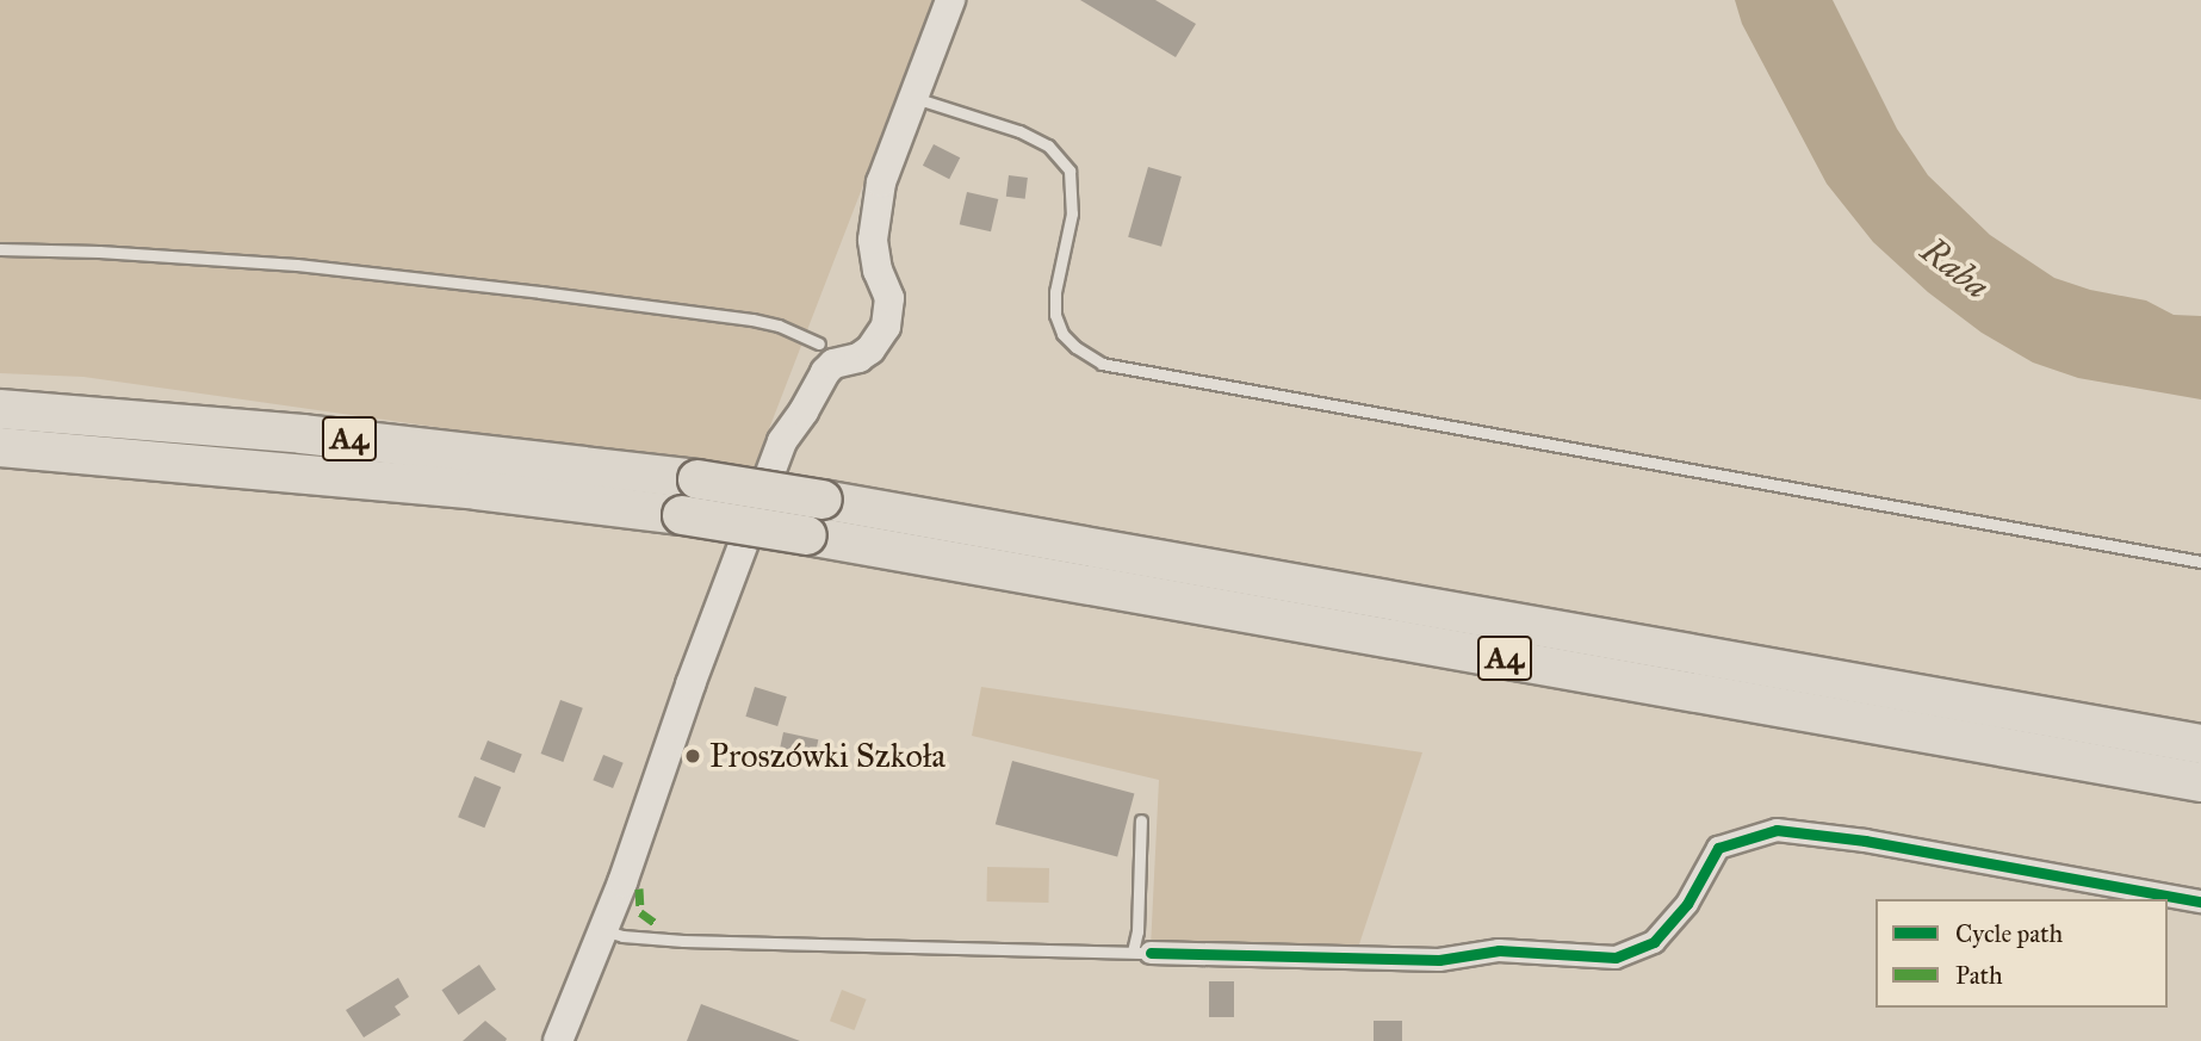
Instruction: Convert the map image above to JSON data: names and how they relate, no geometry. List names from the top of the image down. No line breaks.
{"streets":{"highway":["A4"]},"water":["Raba"],"places":["Proszówki Szkoła"],"legend":["Cycle path","Path"]}
